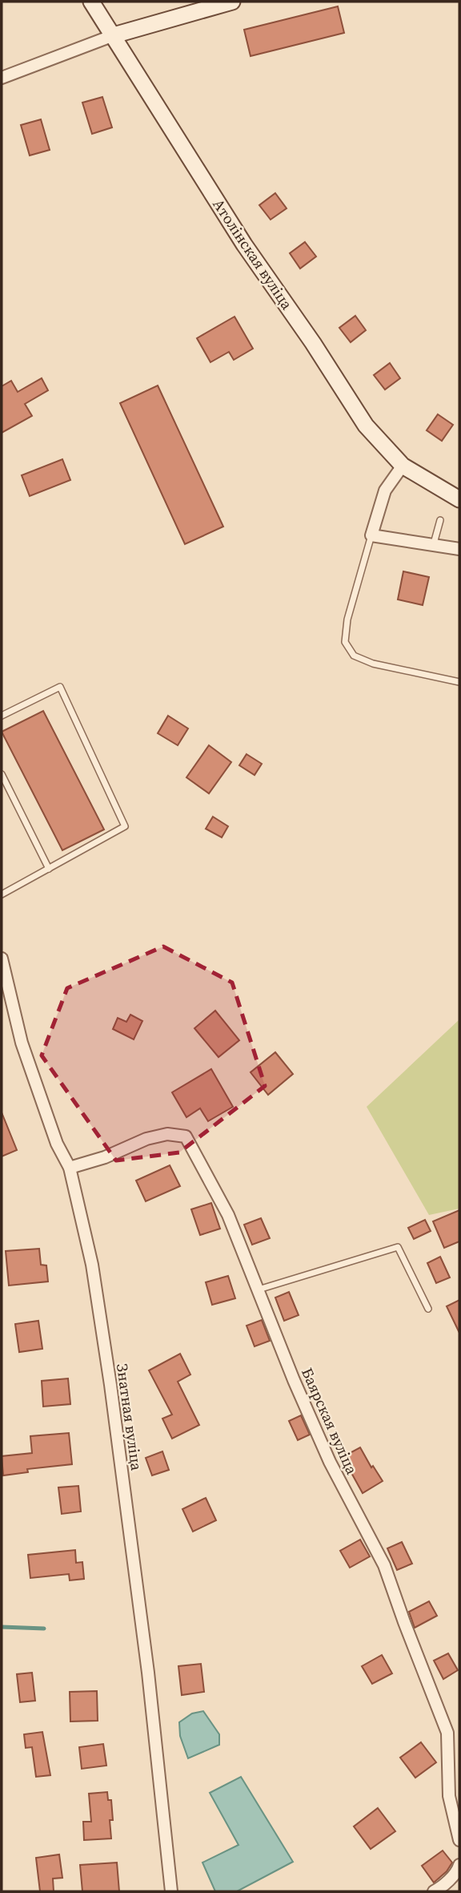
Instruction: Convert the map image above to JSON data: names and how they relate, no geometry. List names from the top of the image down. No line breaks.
{"streets":{"street":["Атолінская вуліца","Знатная вуліца","Баярская вуліца"]},"crossings":[["Знатная вуліца","Баярская вуліца"]]}
